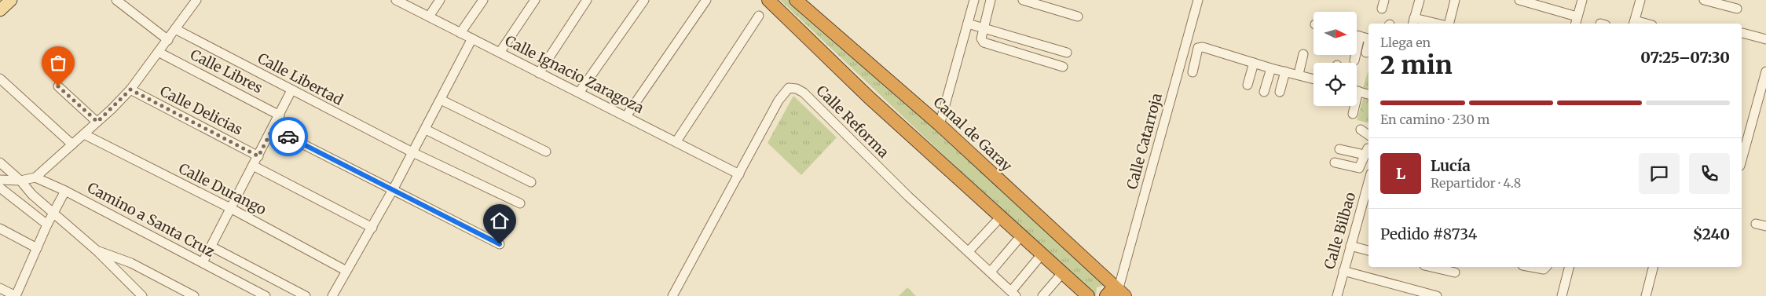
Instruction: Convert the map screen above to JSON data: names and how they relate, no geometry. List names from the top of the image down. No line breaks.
{"streets":{"highway":["Canal de Garay"],"street":["Calle Libres","Calle Ignacio Zaragoza","Calle Libertad","Calle Delicias","Calle Reforma","Calle Catarroja","Calle Durango","Camino a Santa Cruz","Calle Bilbao"]},"crossings":[["Calle Ignacio Zaragoza","Calle Reforma"],["Canal de Garay","Calle Catarroja"]],"north":"right","page":{"heading":["2 min","Llega en","07:25–07:30"],"panel":["Lucía","Repartidor · 4.8","Pedido #8734","$240"],"bar":"En camino · 230 m","round":"L"}}
